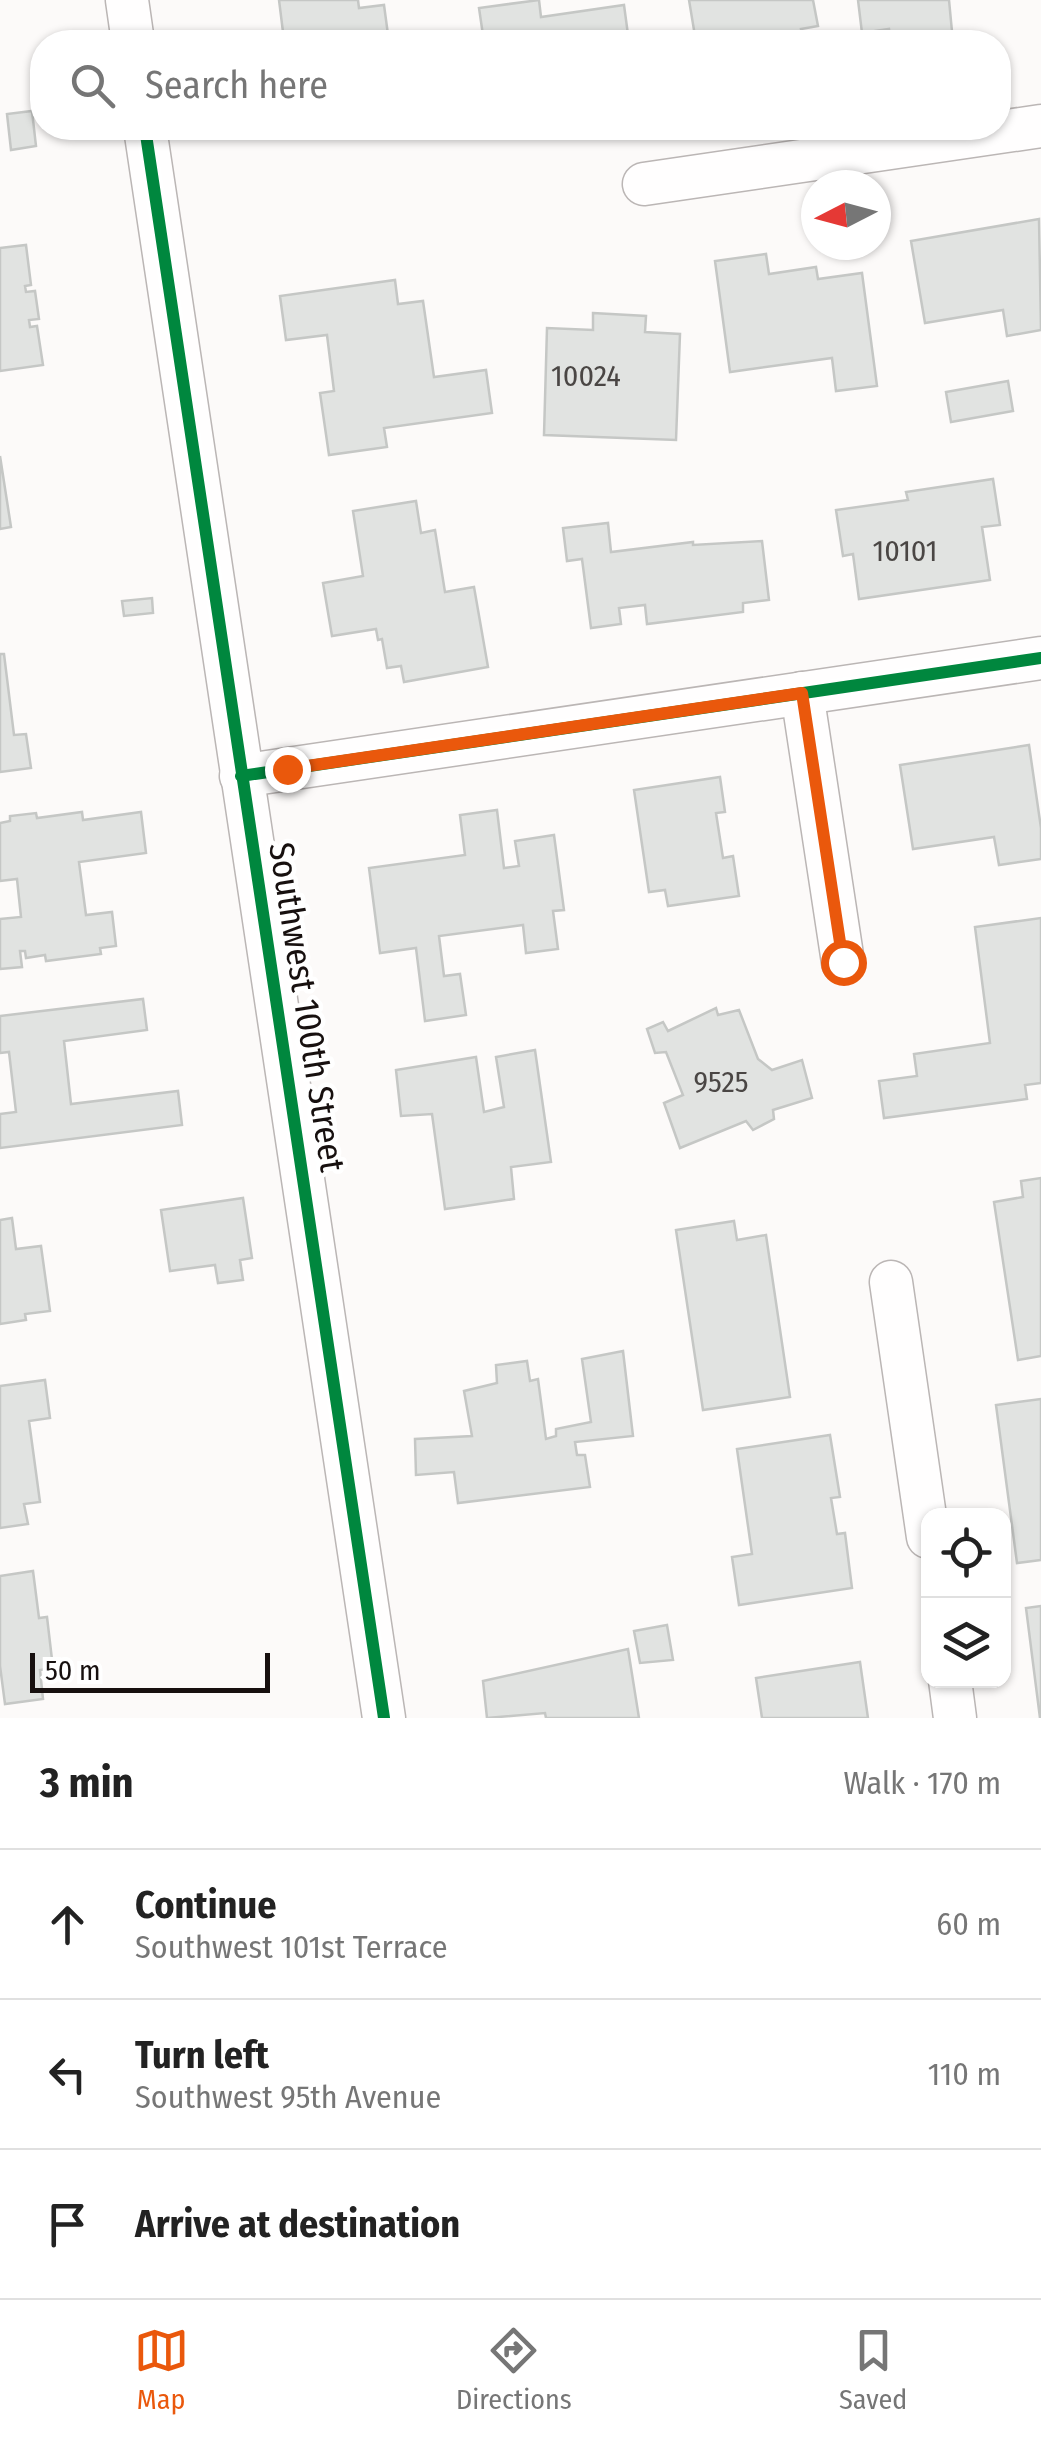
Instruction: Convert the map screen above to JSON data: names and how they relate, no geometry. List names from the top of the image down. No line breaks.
{"streets":{"street":["Southwest 100th Street"]},"house_numbers":["10024","10101","9525"],"scale_bar":"50 m","north":"left","page":{"search":"Search here","scale":"50 m","heading":["3 min","Walk · 170 m"],"list":[["Continue","Southwest 101st Terrace","60 m"],["Turn left","Southwest 95th Avenue","110 m"],"Arrive at destination"],"nav":["Map","Directions","Saved"]}}
